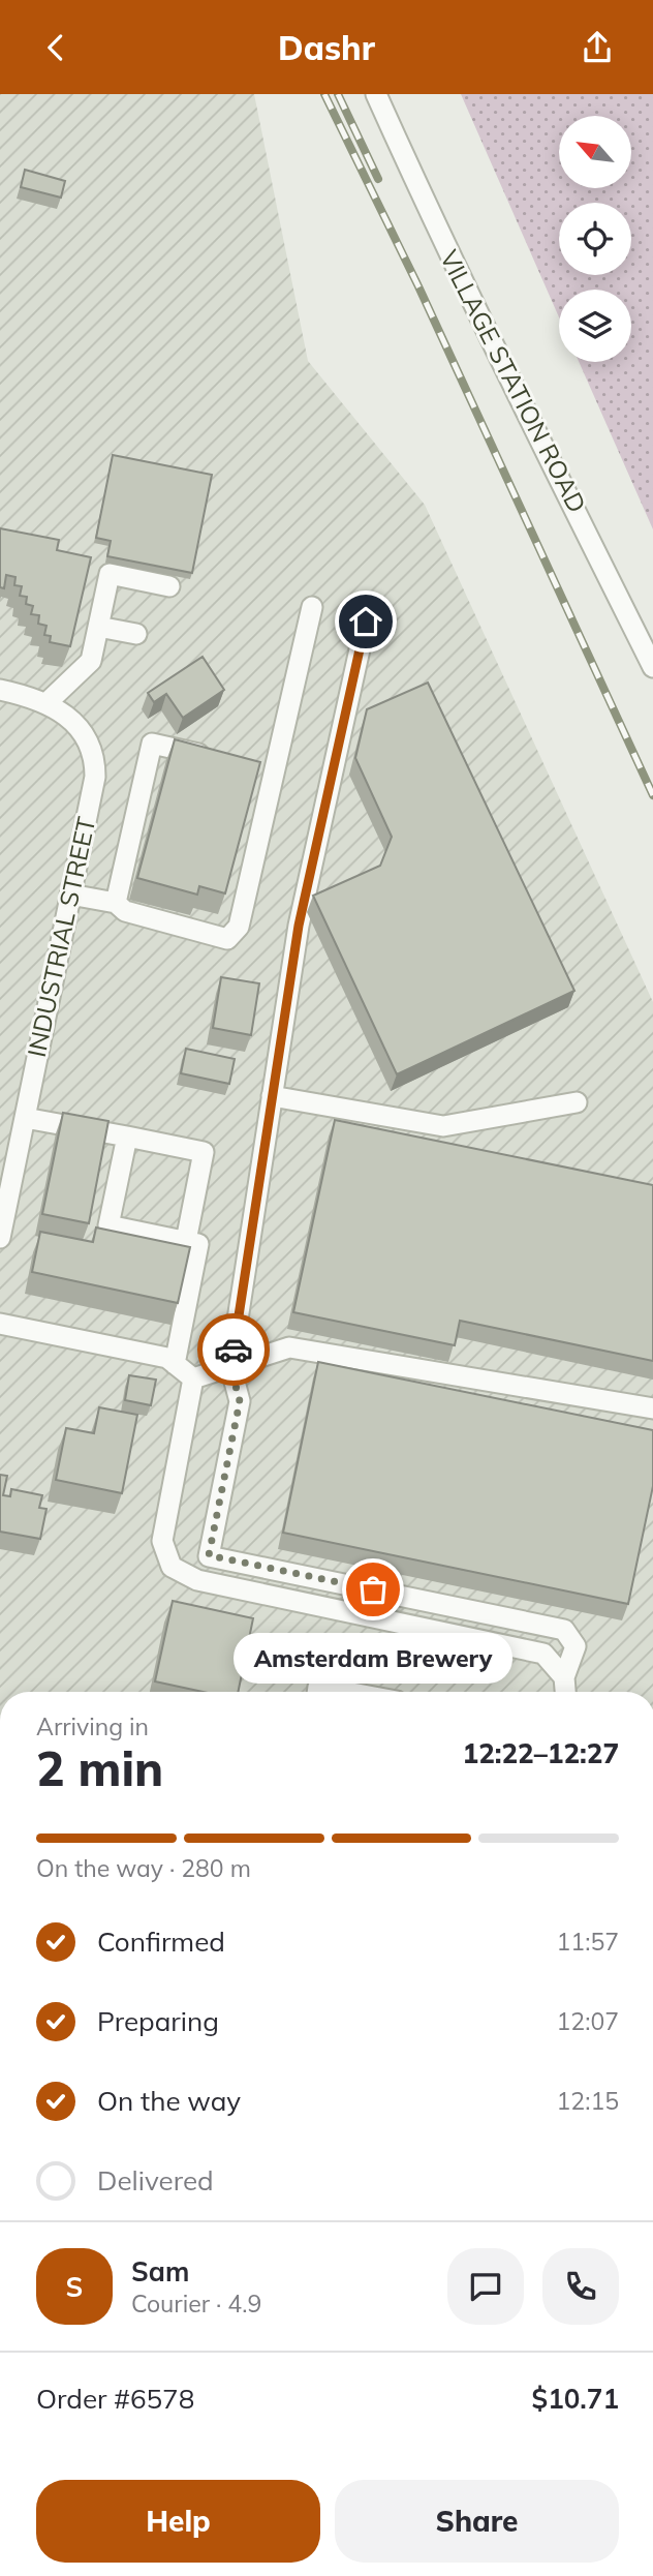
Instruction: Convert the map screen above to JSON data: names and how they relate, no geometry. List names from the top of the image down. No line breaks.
{"streets":{"street":["VILLAGE STATION ROAD","INDUSTRIAL STREET"]},"places":["Amsterdam Brewery"],"north":"top left","page":{"header":"Dashr","bubble":"Amsterdam Brewery","heading":["2 min","Arriving in","12:22–12:27"],"panel":["Sam","Courier · 4.9","Order #6578","$10.71"],"bar":"On the way · 280 m","list":[["Confirmed","11:57"],["Preparing","12:07"],["On the way","12:15"],"Delivered"],"round":"S","buttons":["Help","Share"]}}
